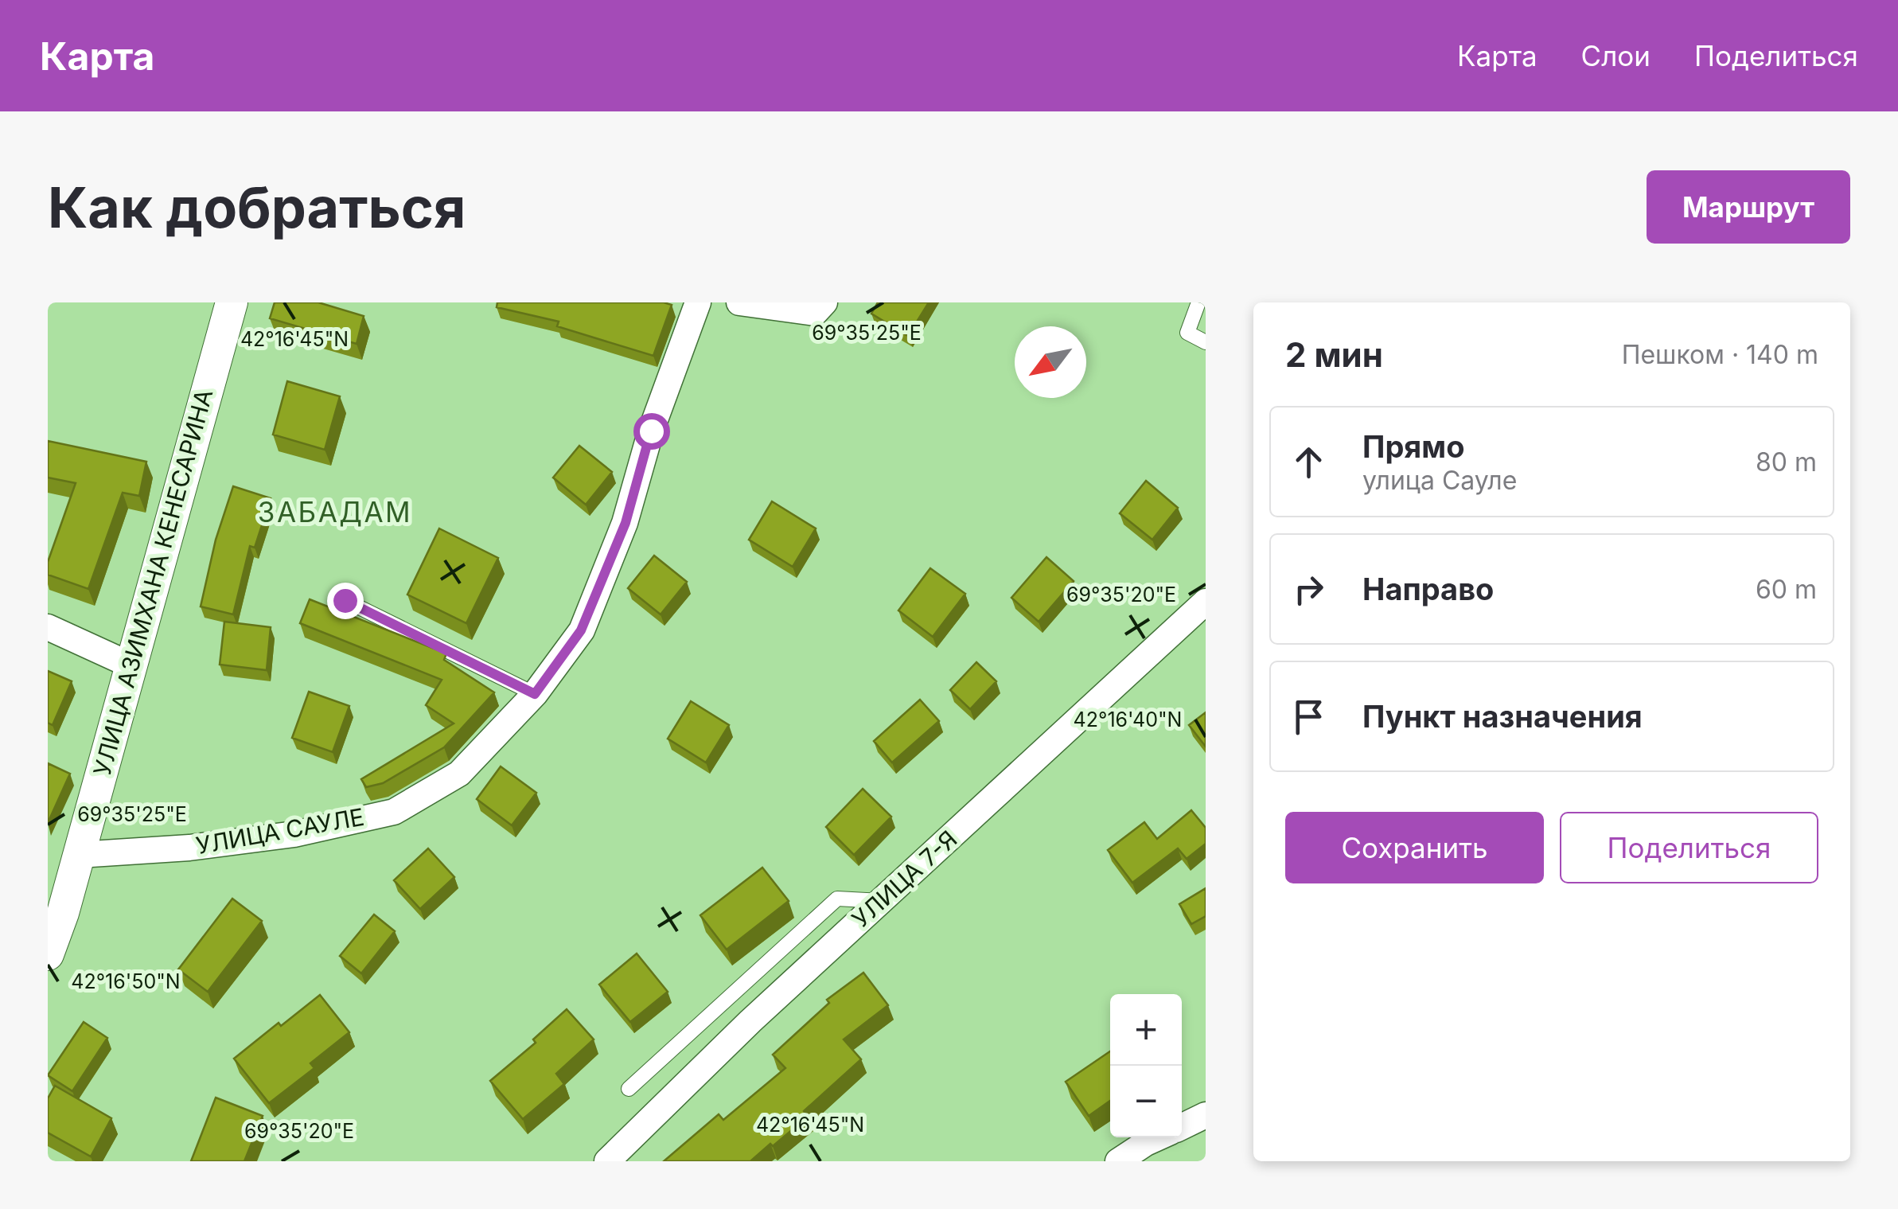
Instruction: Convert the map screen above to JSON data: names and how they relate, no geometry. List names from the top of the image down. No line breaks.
{"streets":{"street":["УЛИЦА АЗИМХАНА КЕНЕСАРИНА","УЛИЦА САУЛЕ","УЛИЦА 7-Я"]},"crossings":[["УЛИЦА АЗИМХАНА КЕНЕСАРИНА","УЛИЦА САУЛЕ"]],"districts":["ЗАБАДАМ"],"north":"bottom left","page":{"header":"Карта","nav":["Карта","Слои","Поделиться"],"buttons":["Маршрут",["Сохранить","Поделиться"]],"title":"Как добраться","heading":["2 мин","Пешком · 140 m"],"list":[["Прямо","улица Сауле","80 m"],["Направо","60 m"],"Пункт назначения"],"map_buttons":["+","−"]},"coordinates":["69°35'25\"E","42°16'45\"N","69°35'20\"E","42°16'40\"N","42°16'50\"N"]}
